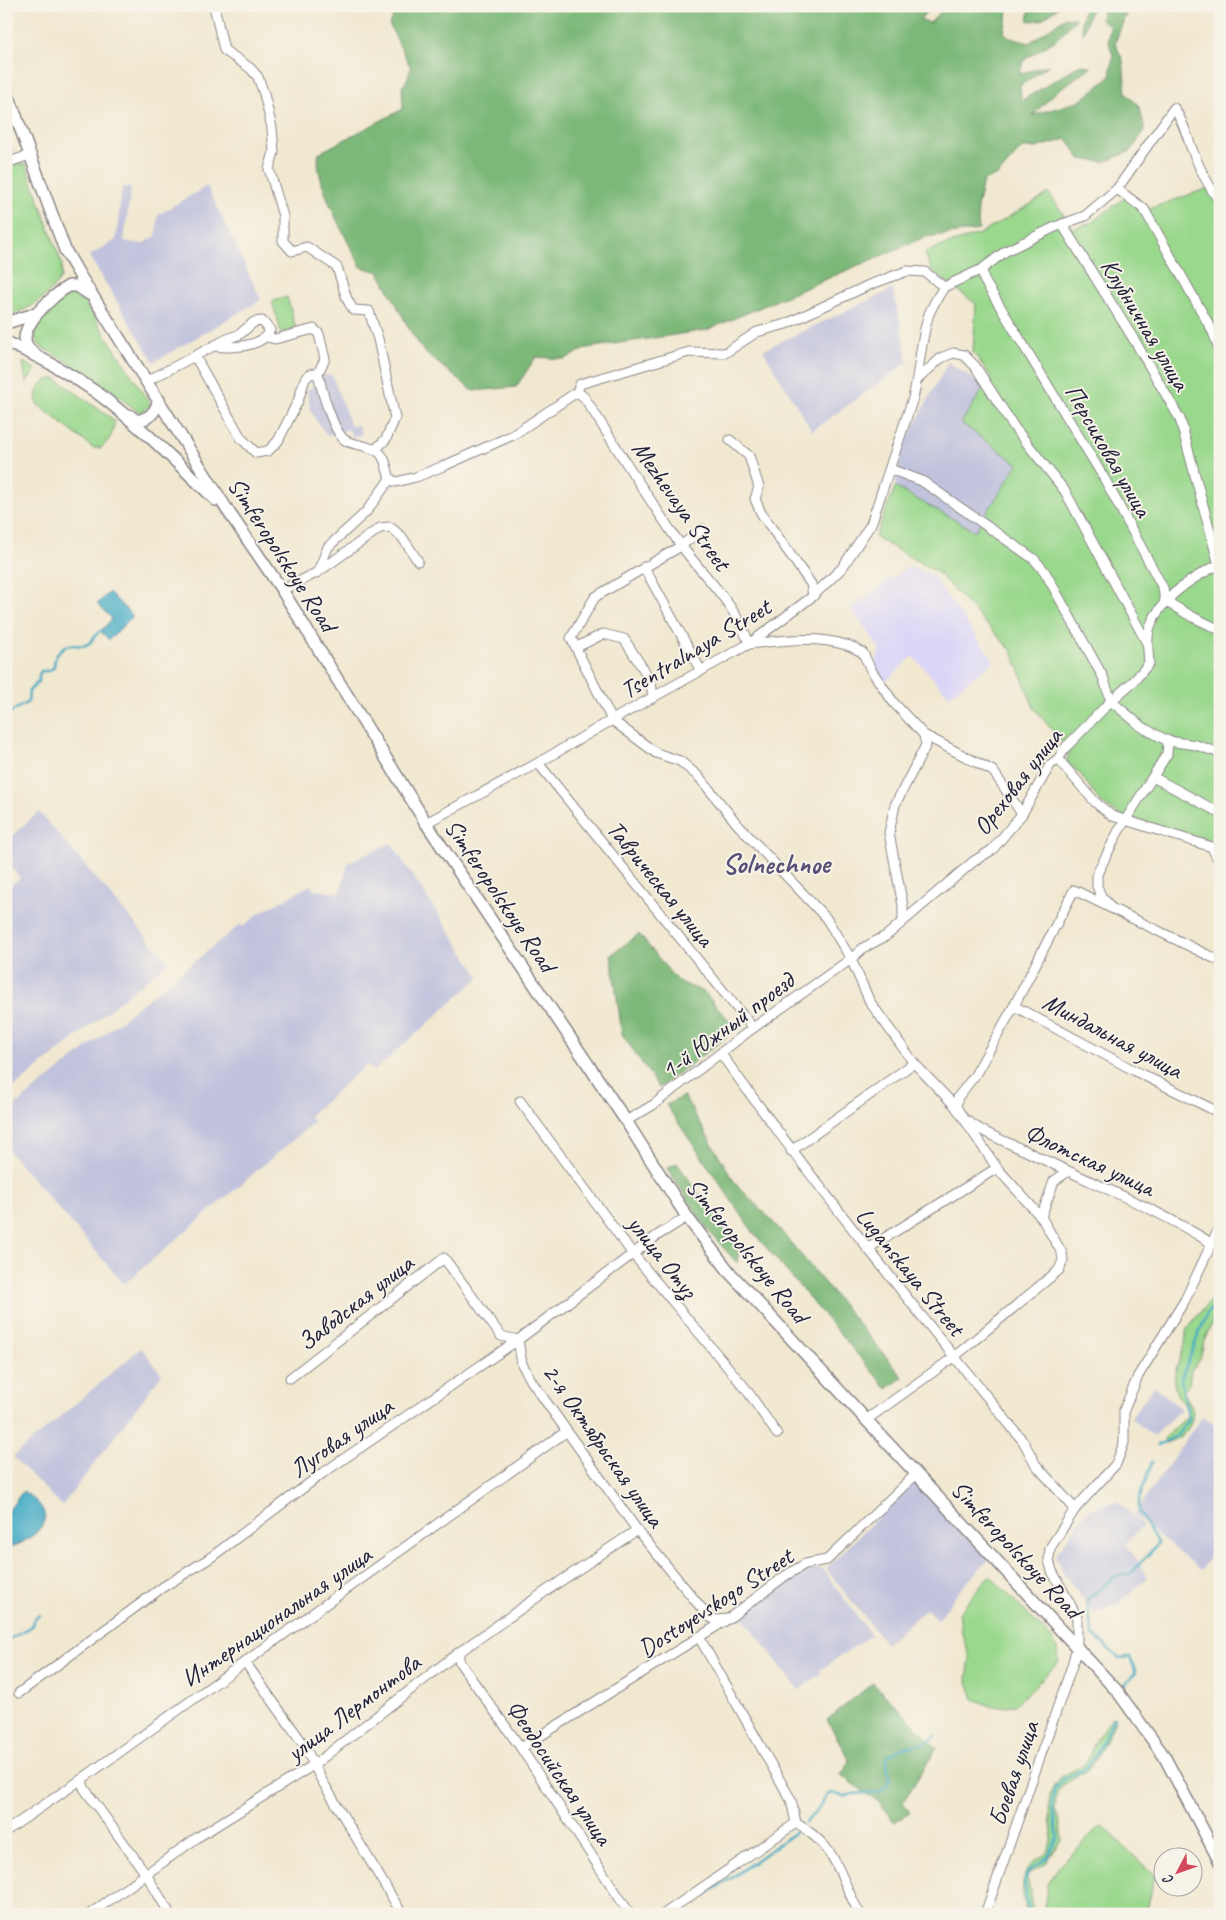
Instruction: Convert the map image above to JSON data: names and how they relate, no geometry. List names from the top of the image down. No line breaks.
{"streets":{"main road":["Simferopolskoye Road"],"street":["Клубничная улица","Персиковая улица","Mezhevaya Street","Tsentralnaya Street","Ореховая улица","Таврическая улица","1-й Южный проезд","Миндальная улица","Флотская улица","улица Отуз","Luganskaya Street","Заводская улица","Луговая улица","2-я Октябрьская улица","Dostoyevskogo Street","Интернациональная улица","улица Лермонтова","Феодосийская улица","Боевая улица"]},"crossings":[["Клубничная улица","Ореховая улица"],["Персиковая улица","Ореховая улица"],["Mezhevaya Street","Tsentralnaya Street"],["Simferopolskoye Road","Tsentralnaya Street"],["Simferopolskoye Road","1-й Южный проезд"],["Simferopolskoye Road","Луговая улица"],["Simferopolskoye Road","Dostoyevskogo Street"],["Simferopolskoye Road","Боевая улица"],["Tsentralnaya Street","Таврическая улица"],["Ореховая улица","1-й Южный проезд"],["Таврическая улица","1-й Южный проезд"],["1-й Южный проезд","Luganskaya Street"],["Флотская улица","Боевая улица"],["улица Отуз","Луговая улица"],["Luganskaya Street","Боевая улица"],["Заводская улица","Луговая улица"],["Заводская улица","2-я Октябрьская улица"],["Луговая улица","2-я Октябрьская улица"],["2-я Октябрьская улица","Dostoyevskogo Street"],["2-я Октябрьская улица","Интернациональная улица"],["2-я Октябрьская улица","улица Лермонтова"],["Dostoyevskogo Street","Феодосийская улица"],["улица Лермонтова","Феодосийская улица"]],"districts":["Solnechnoe"],"north":"bottom left"}
